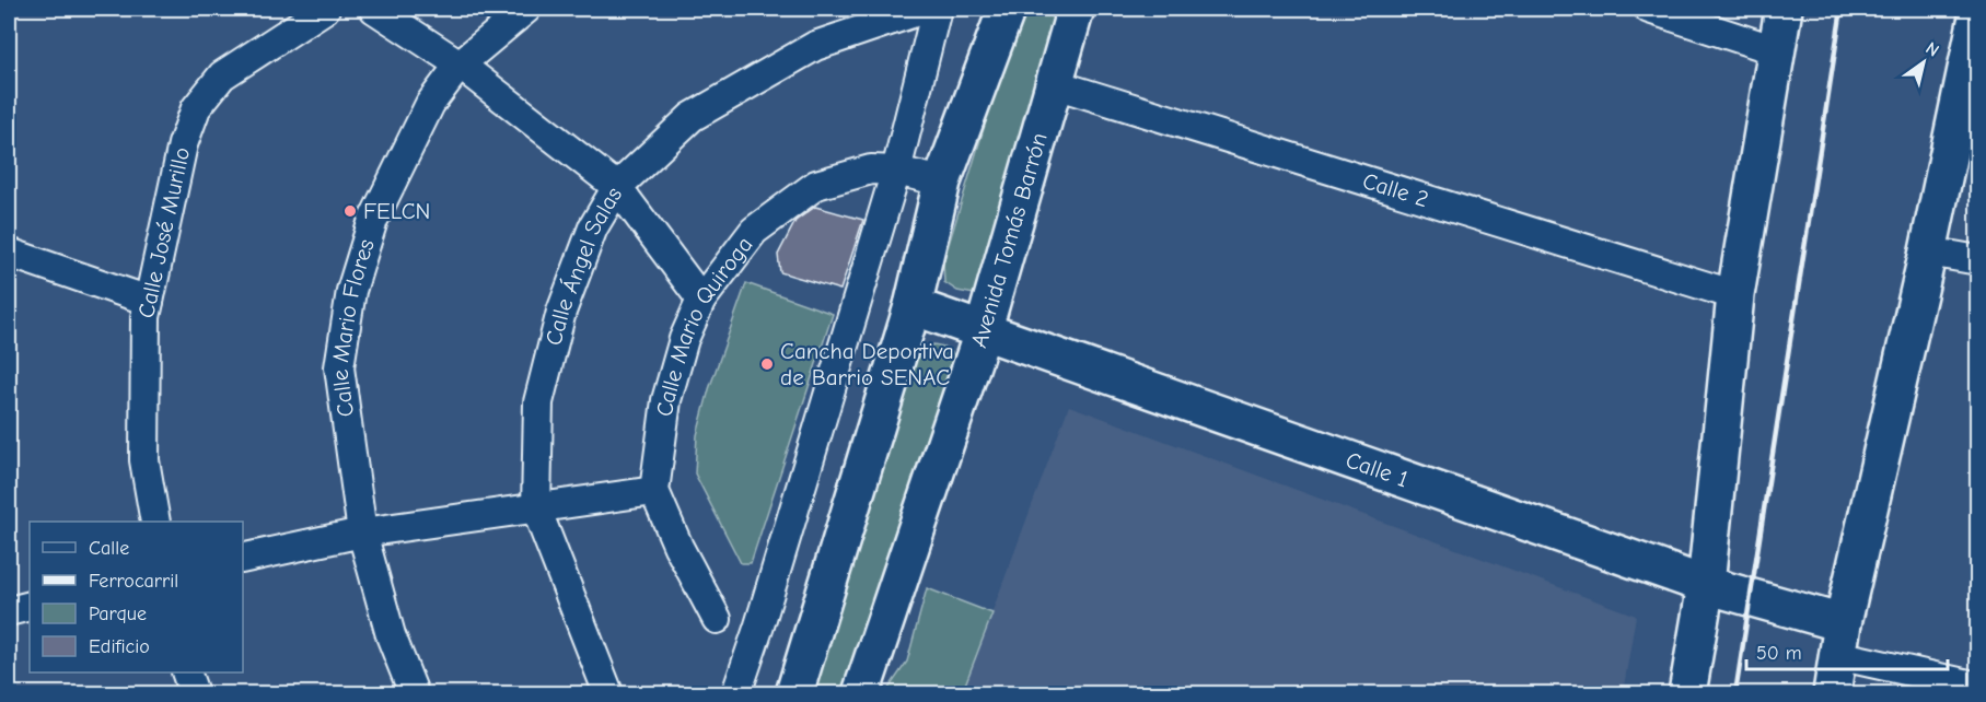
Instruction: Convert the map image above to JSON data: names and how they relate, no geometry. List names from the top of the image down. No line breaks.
{"streets":{"main road":["Avenida Tomás Barrón","Calle 1"],"street":["Calle 2","Calle José Murillo","Calle Ángel Salas","Calle Mario Flores","Calle Mario Quiroga"]},"crossings":[["Calle 2","Avenida Tomás Barrón"],["Avenida Tomás Barrón","Calle 1"]],"places":["FELCN","Cancha Deportiva de Barrio SENAC"],"legend":["Calle","Ferrocarril","Parque","Edificio"],"scale_bar":"50 m","north":"top right"}
